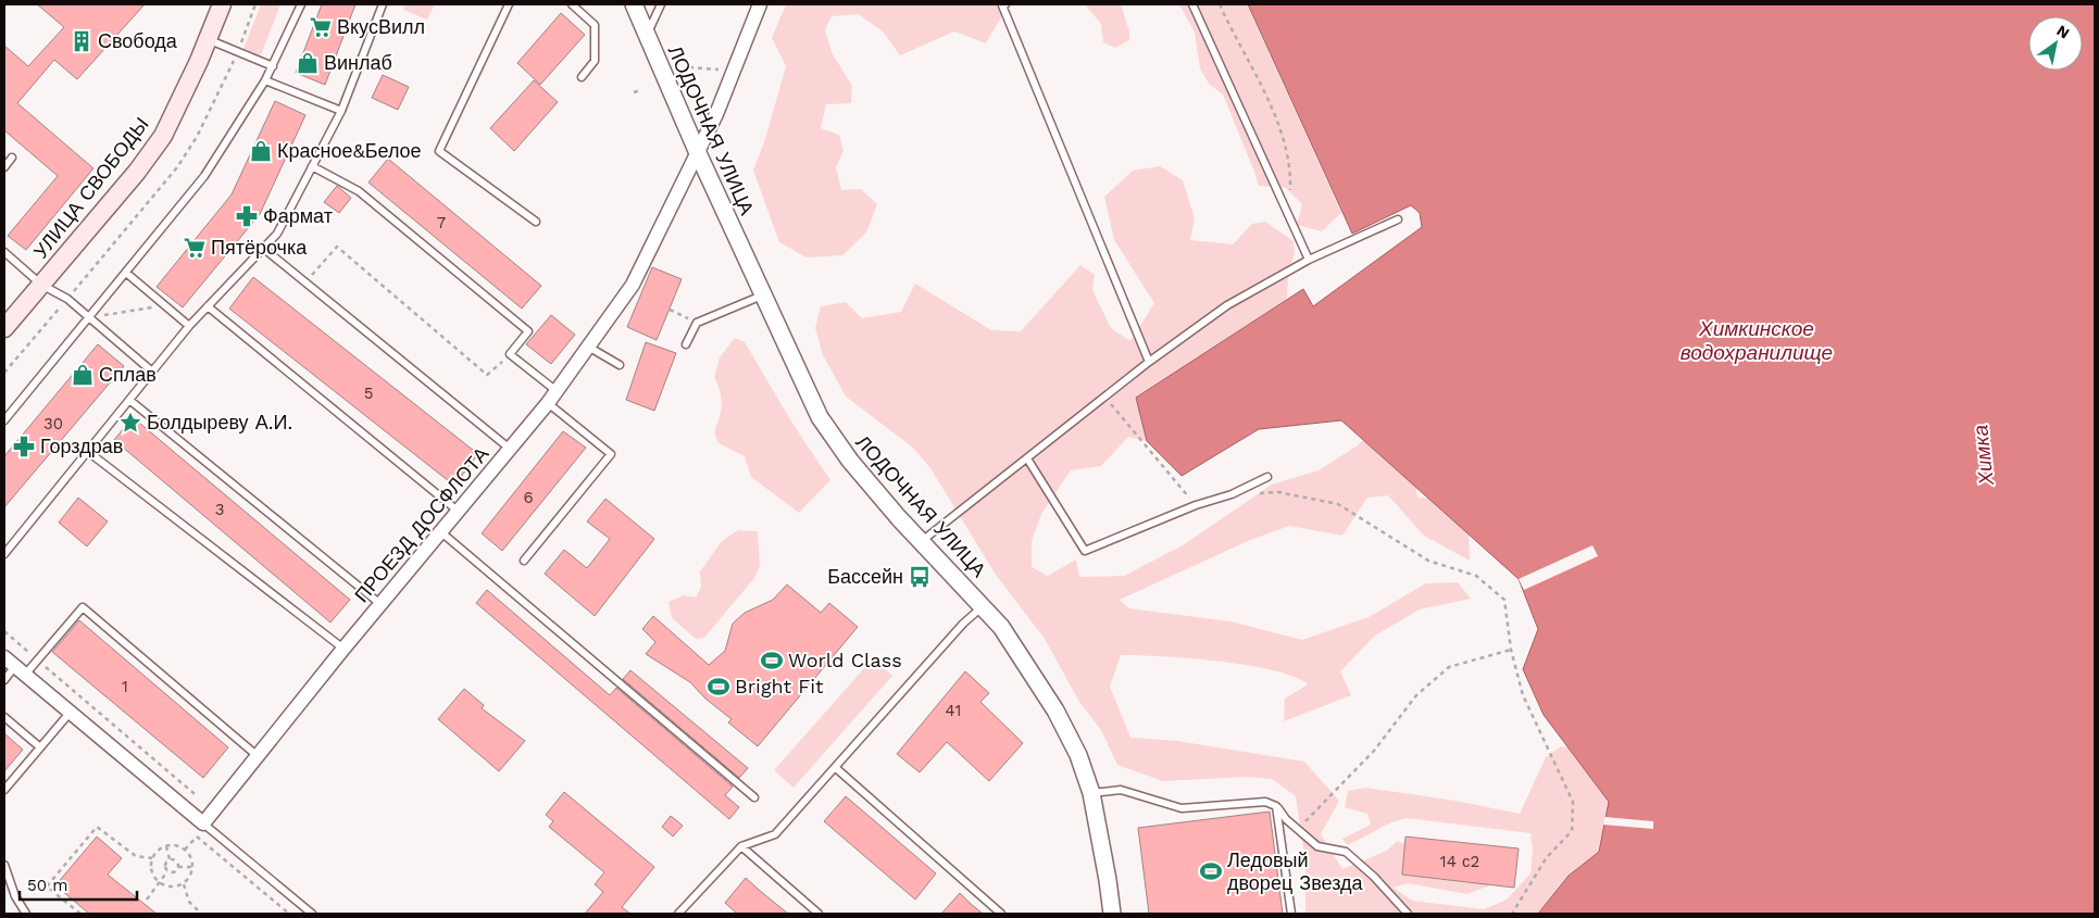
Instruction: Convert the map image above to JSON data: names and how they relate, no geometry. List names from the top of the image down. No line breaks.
{"streets":{"main road":["УЛИЦА СВОБОДЫ"],"street":["ЛОДОЧНАЯ УЛИЦА","ПРОЕЗД ДОСФЛОТА"]},"crossings":[["ЛОДОЧНАЯ УЛИЦА","ПРОЕЗД ДОСФЛОТА"]],"water":["Химкинское водохранилище","Химка"],"places":{"supermarket":["ВкусВилл","Пятёрочка"],"building":["Свобода"],"shop":["Винлаб","Красное&Белое","Сплав"],"pharmacy":["Фармат","Горздрав"],"place":["Болдыреву А.И."],"bus stop":["Бассейн"],"sports":["World Class","Bright Fit","Ледовый дворец Звезда"]},"house_numbers":["7","5","30","6","3","1","41","14 с2"],"scale_bar":"50 m","north":"top right"}
